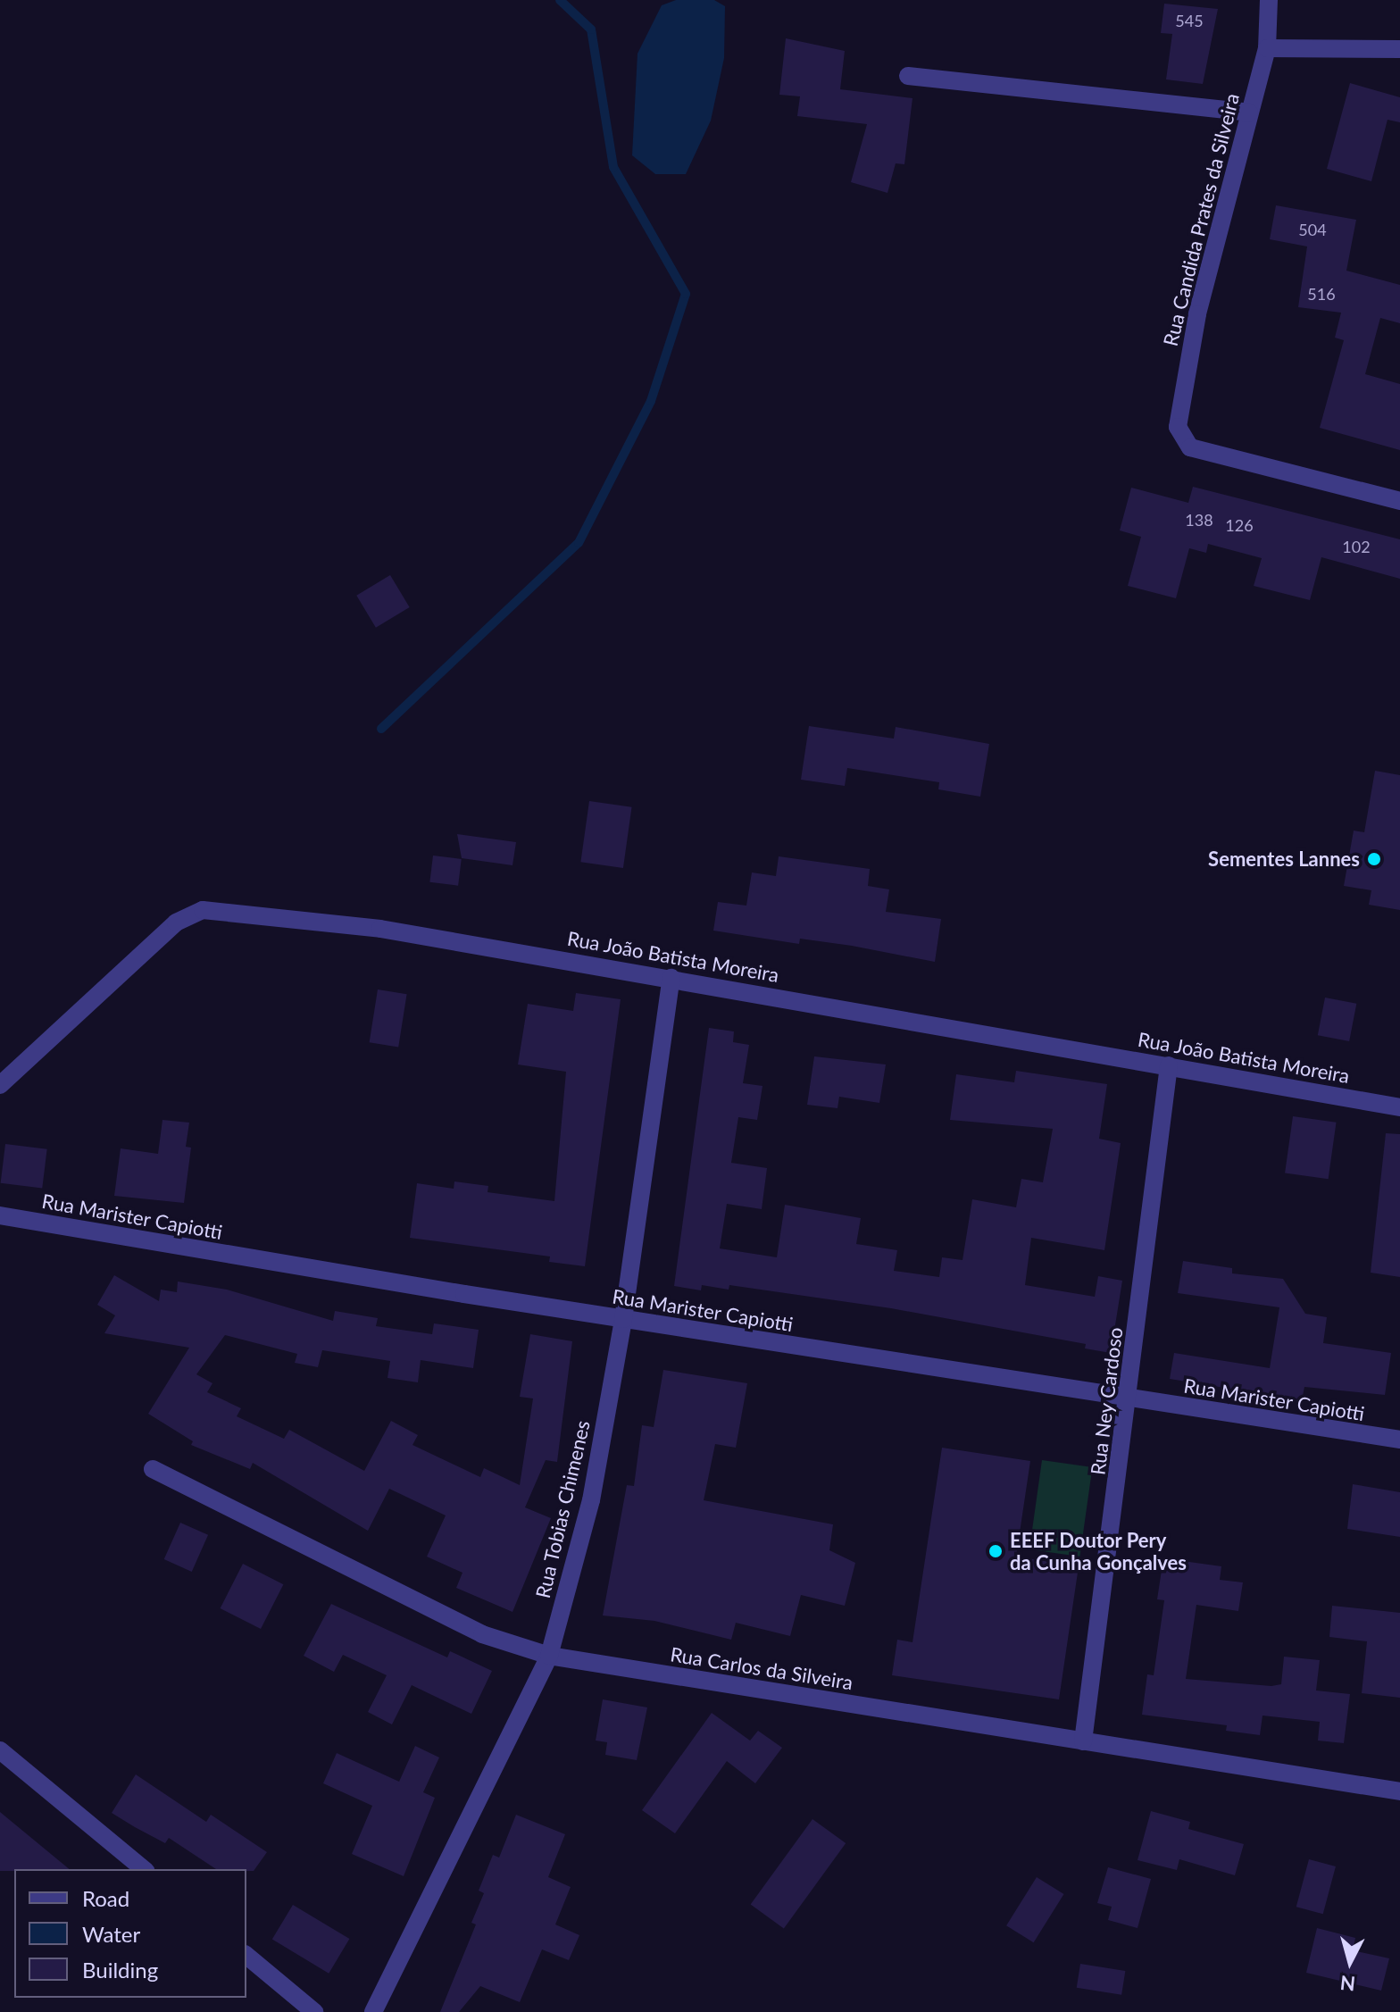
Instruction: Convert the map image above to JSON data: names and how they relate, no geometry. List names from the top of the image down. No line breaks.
{"streets":{"street":["Rua Candida Prates da Silveira","Rua João Batista Moreira","Rua Marister Capiotti","Rua Ney Cardoso","Rua Tobias Chimenes","Rua Carlos da Silveira"]},"crossings":[["Rua João Batista Moreira","Rua Ney Cardoso"],["Rua João Batista Moreira","Rua Tobias Chimenes"],["Rua Marister Capiotti","Rua Ney Cardoso"],["Rua Marister Capiotti","Rua Tobias Chimenes"],["Rua Ney Cardoso","Rua Carlos da Silveira"],["Rua Tobias Chimenes","Rua Carlos da Silveira"]],"places":["Sementes Lannes","EEEF Doutor Pery da Cunha Gonçalves"],"house_numbers":["545","504","516","138","126","102"],"legend":["Road","Water","Building"],"north":"bottom"}
